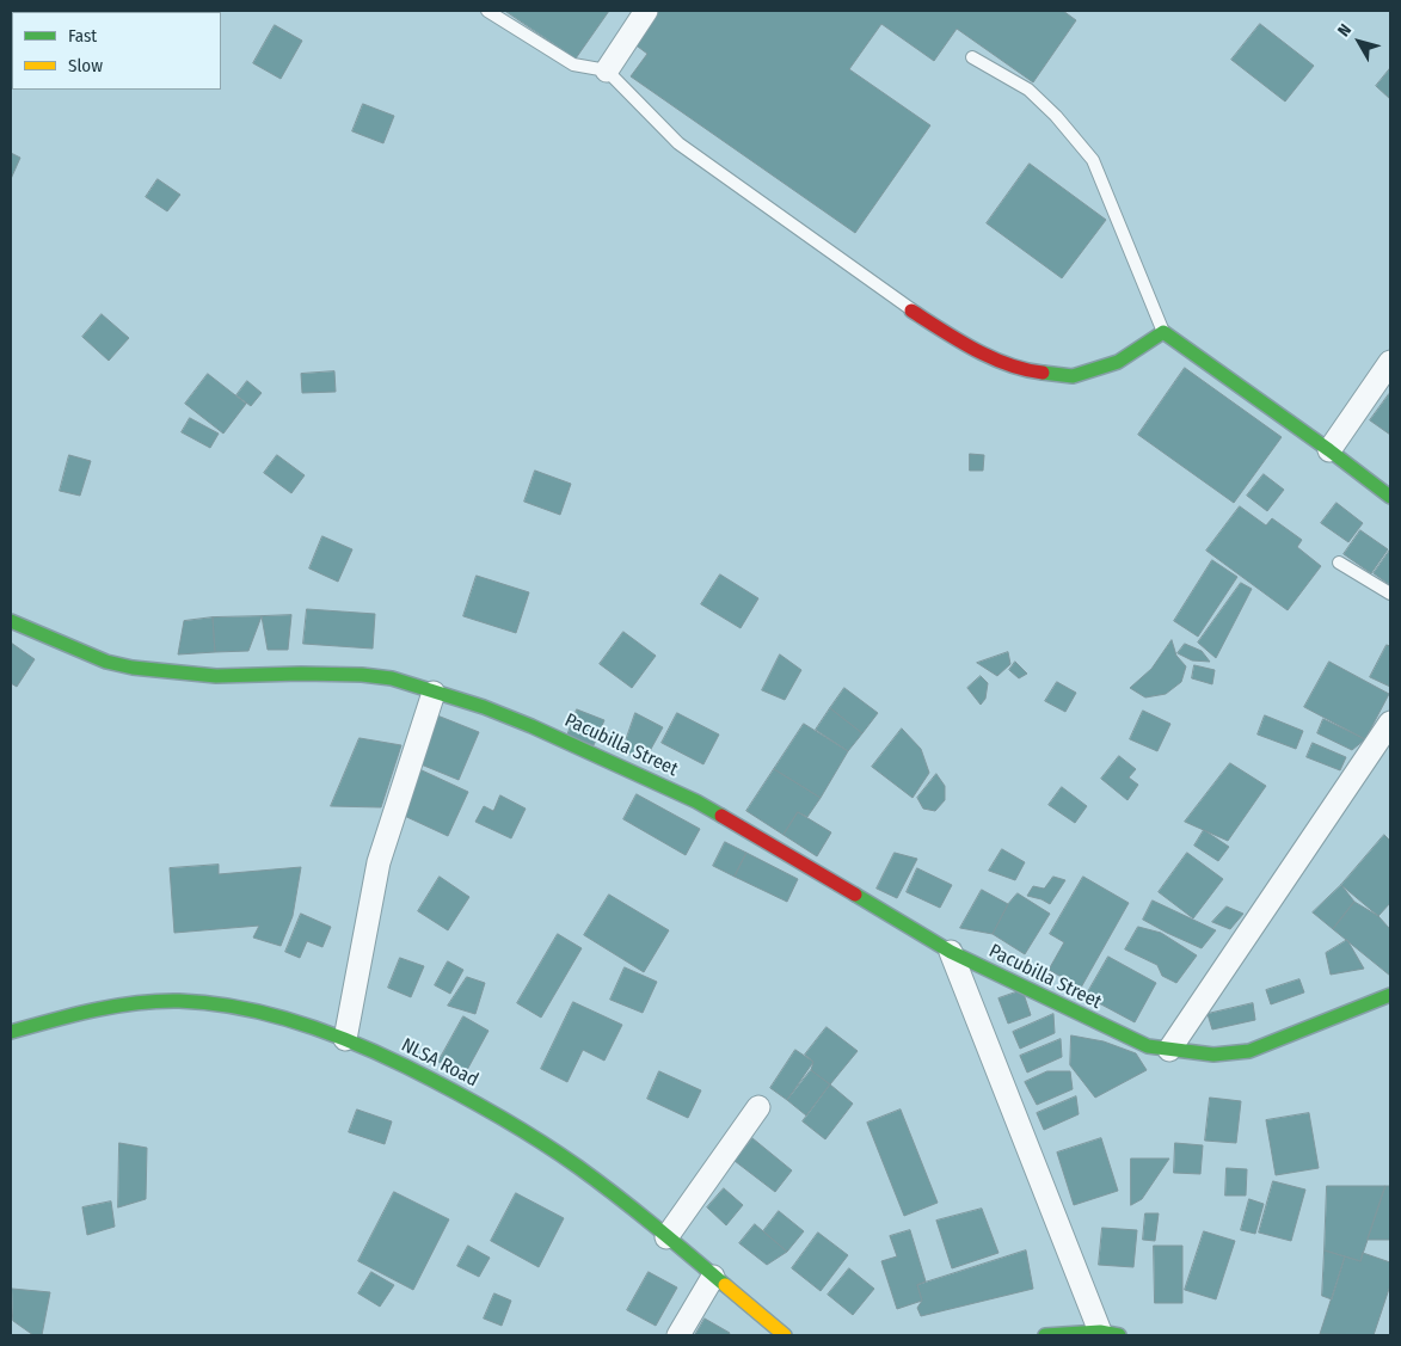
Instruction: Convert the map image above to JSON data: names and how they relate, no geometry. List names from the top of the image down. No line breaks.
{"streets":{"street":["Pacubilla Street","NLSA Road"]},"legend":["Fast","Slow"],"north":"top left"}
